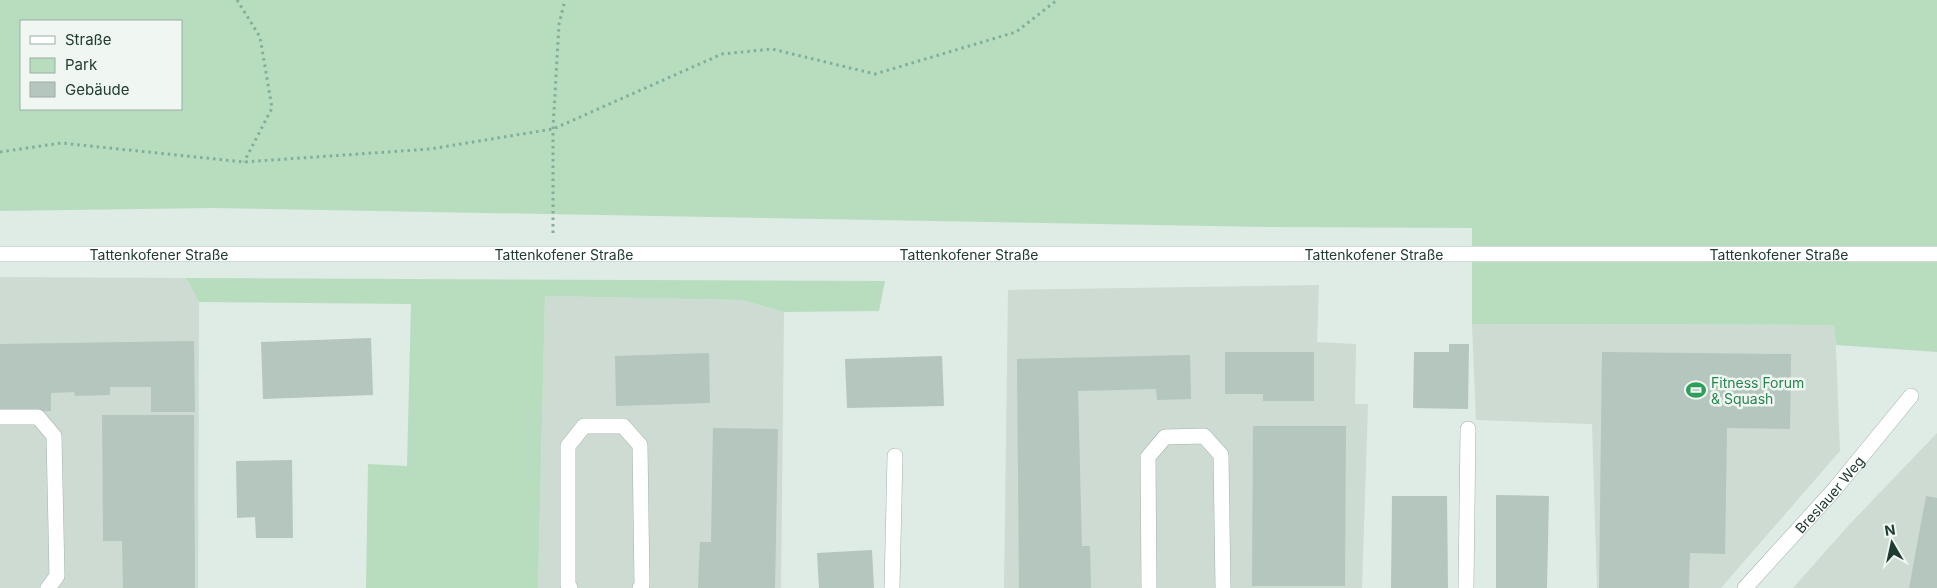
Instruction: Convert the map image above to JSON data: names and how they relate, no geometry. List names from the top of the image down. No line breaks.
{"streets":{"main road":["Tattenkofener Straße","Breslauer Weg"]},"places":{"sports":["Fitness Forum & Squash"]},"legend":["Straße","Park","Gebäude"],"north":"top"}
